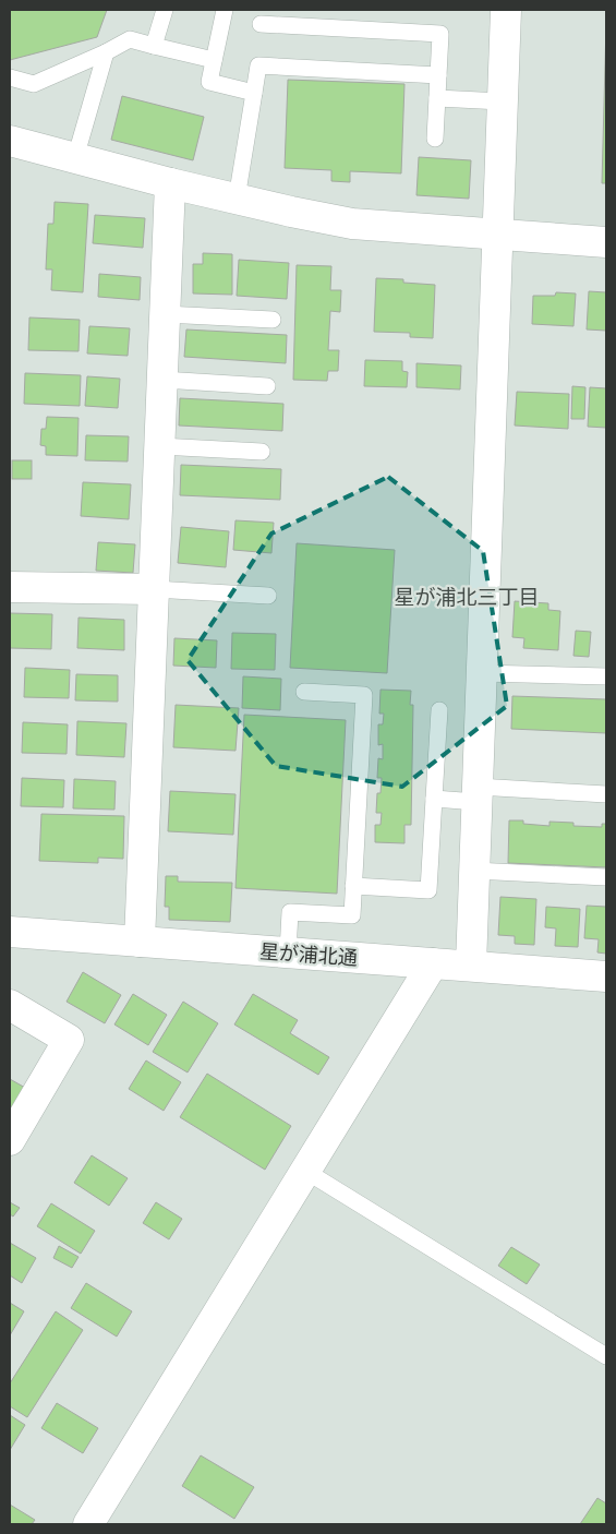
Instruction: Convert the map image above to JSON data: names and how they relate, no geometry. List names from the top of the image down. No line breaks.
{"streets":{"street":["星が浦北通"]},"districts":["星が浦北三丁目"]}
